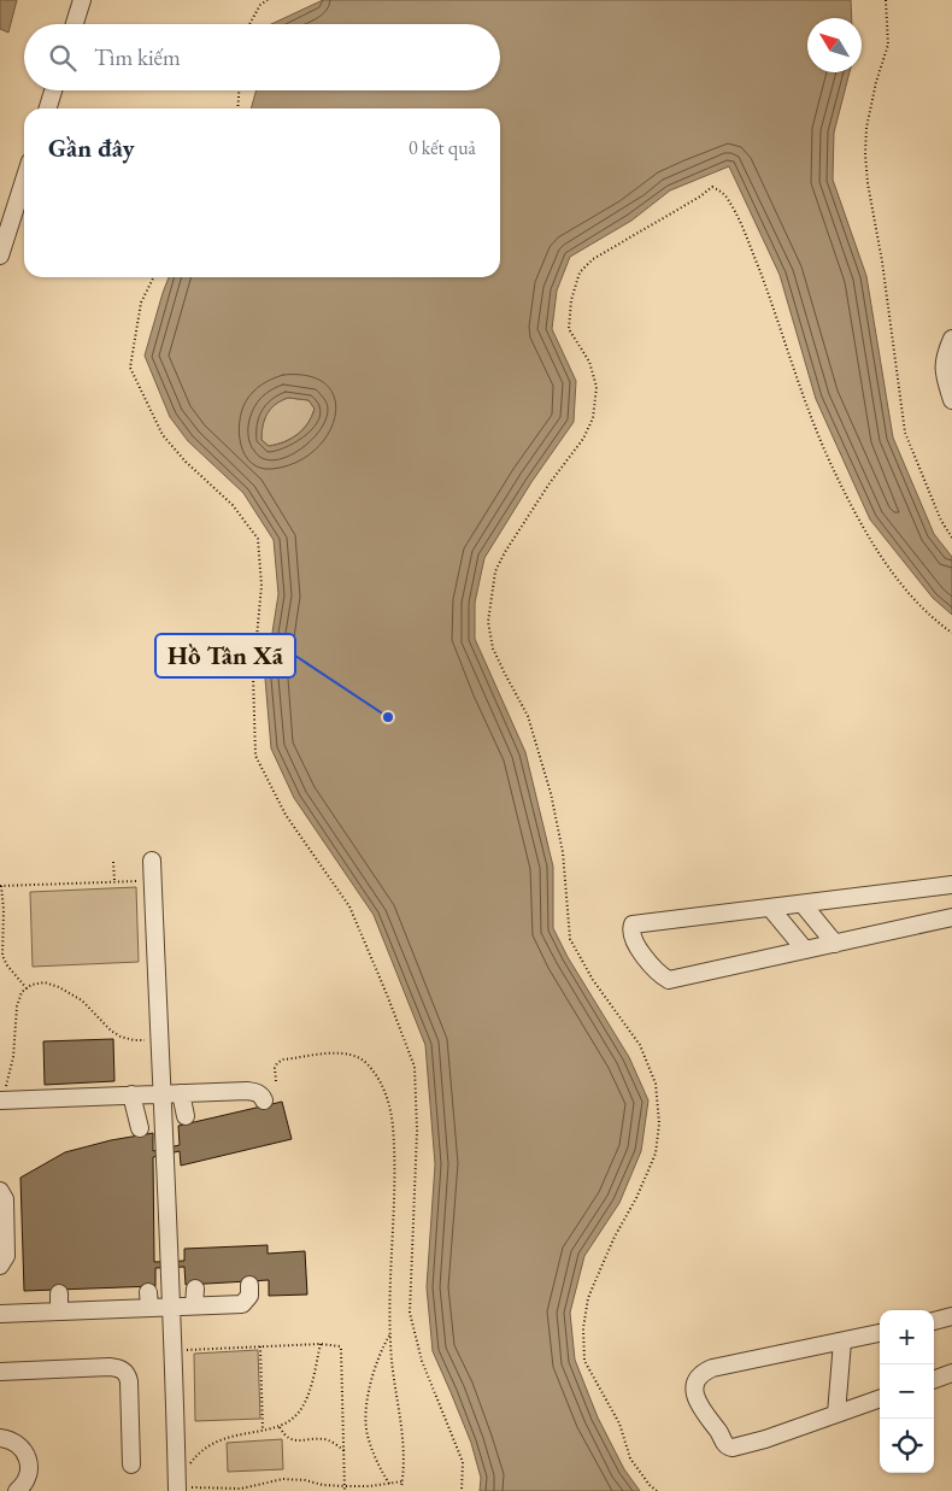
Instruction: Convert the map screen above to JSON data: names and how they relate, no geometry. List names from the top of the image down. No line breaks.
{"places":["Hồ Tân Xã"],"north":"top left","page":{"search":"Tìm kiếm","heading":["Gần đây","0 kết quả"],"map_buttons":["+","−"]}}
